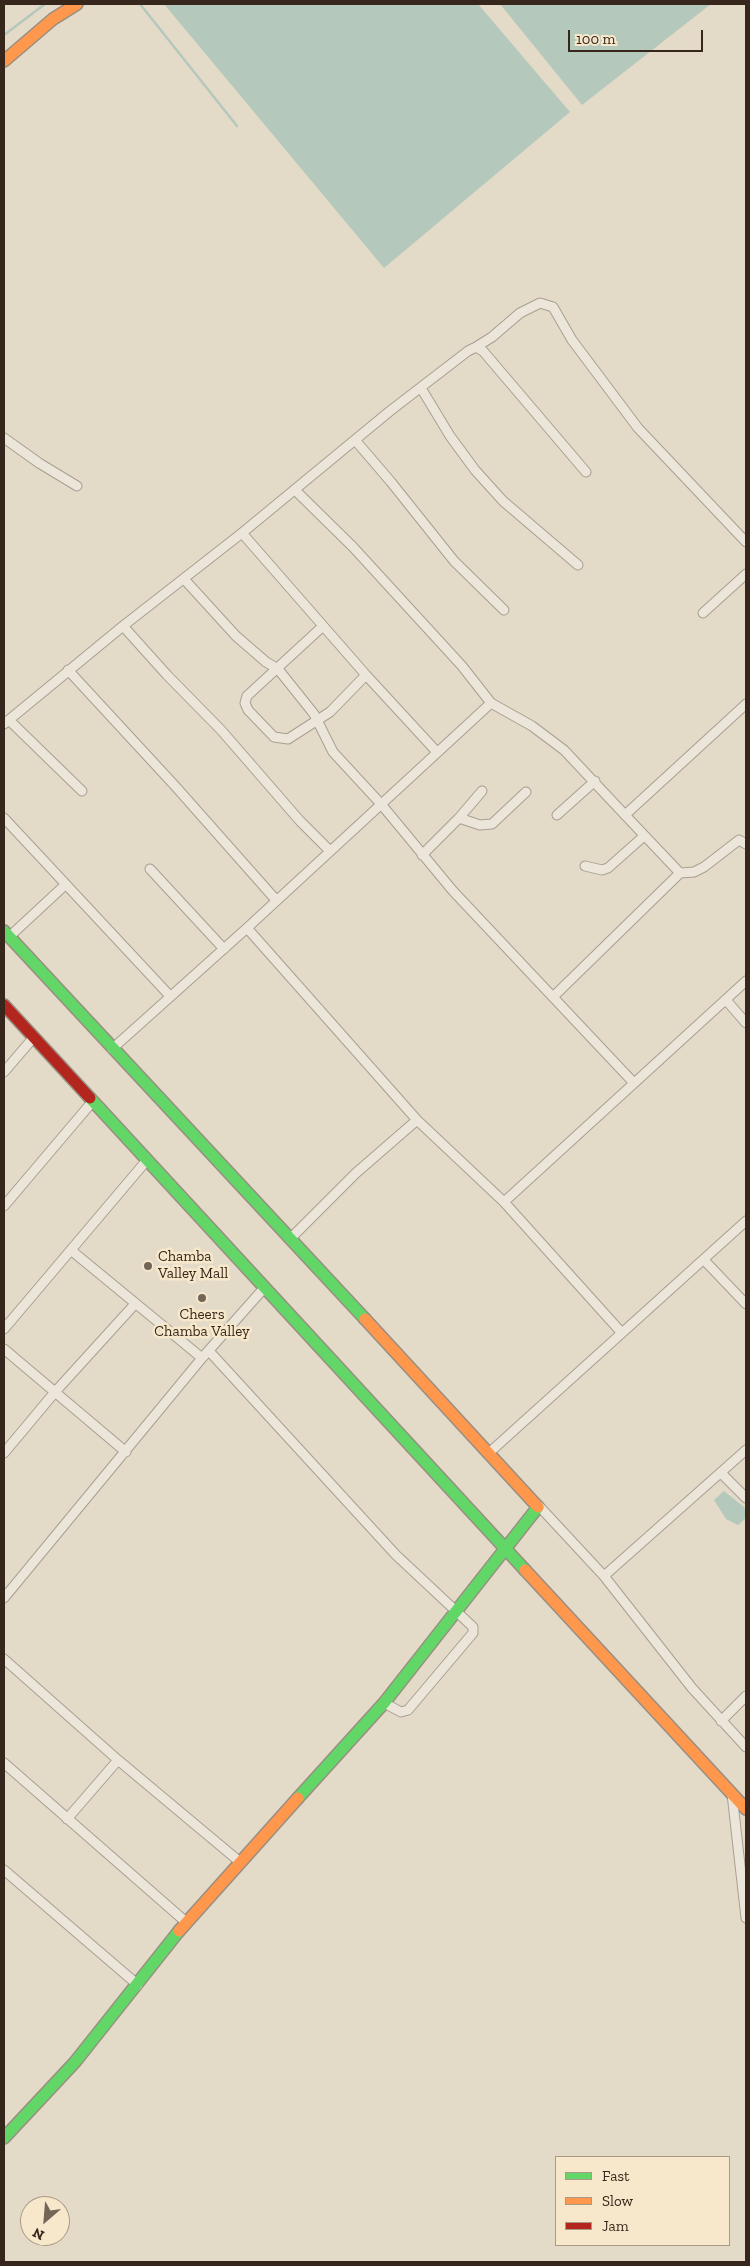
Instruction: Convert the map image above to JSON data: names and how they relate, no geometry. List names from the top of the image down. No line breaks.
{"places":["Chamba Valley Mall","Cheers Chamba Valley"],"legend":["Fast","Slow","Jam"],"scale_bar":"100 m","north":"bottom left"}
